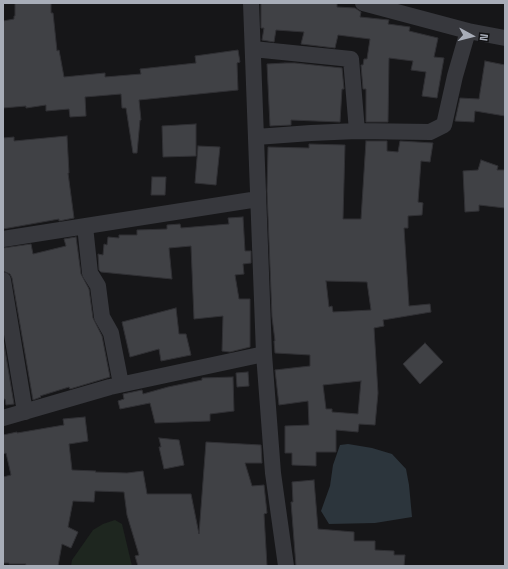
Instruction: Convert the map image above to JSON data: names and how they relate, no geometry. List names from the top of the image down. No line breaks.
{"north":"right"}
